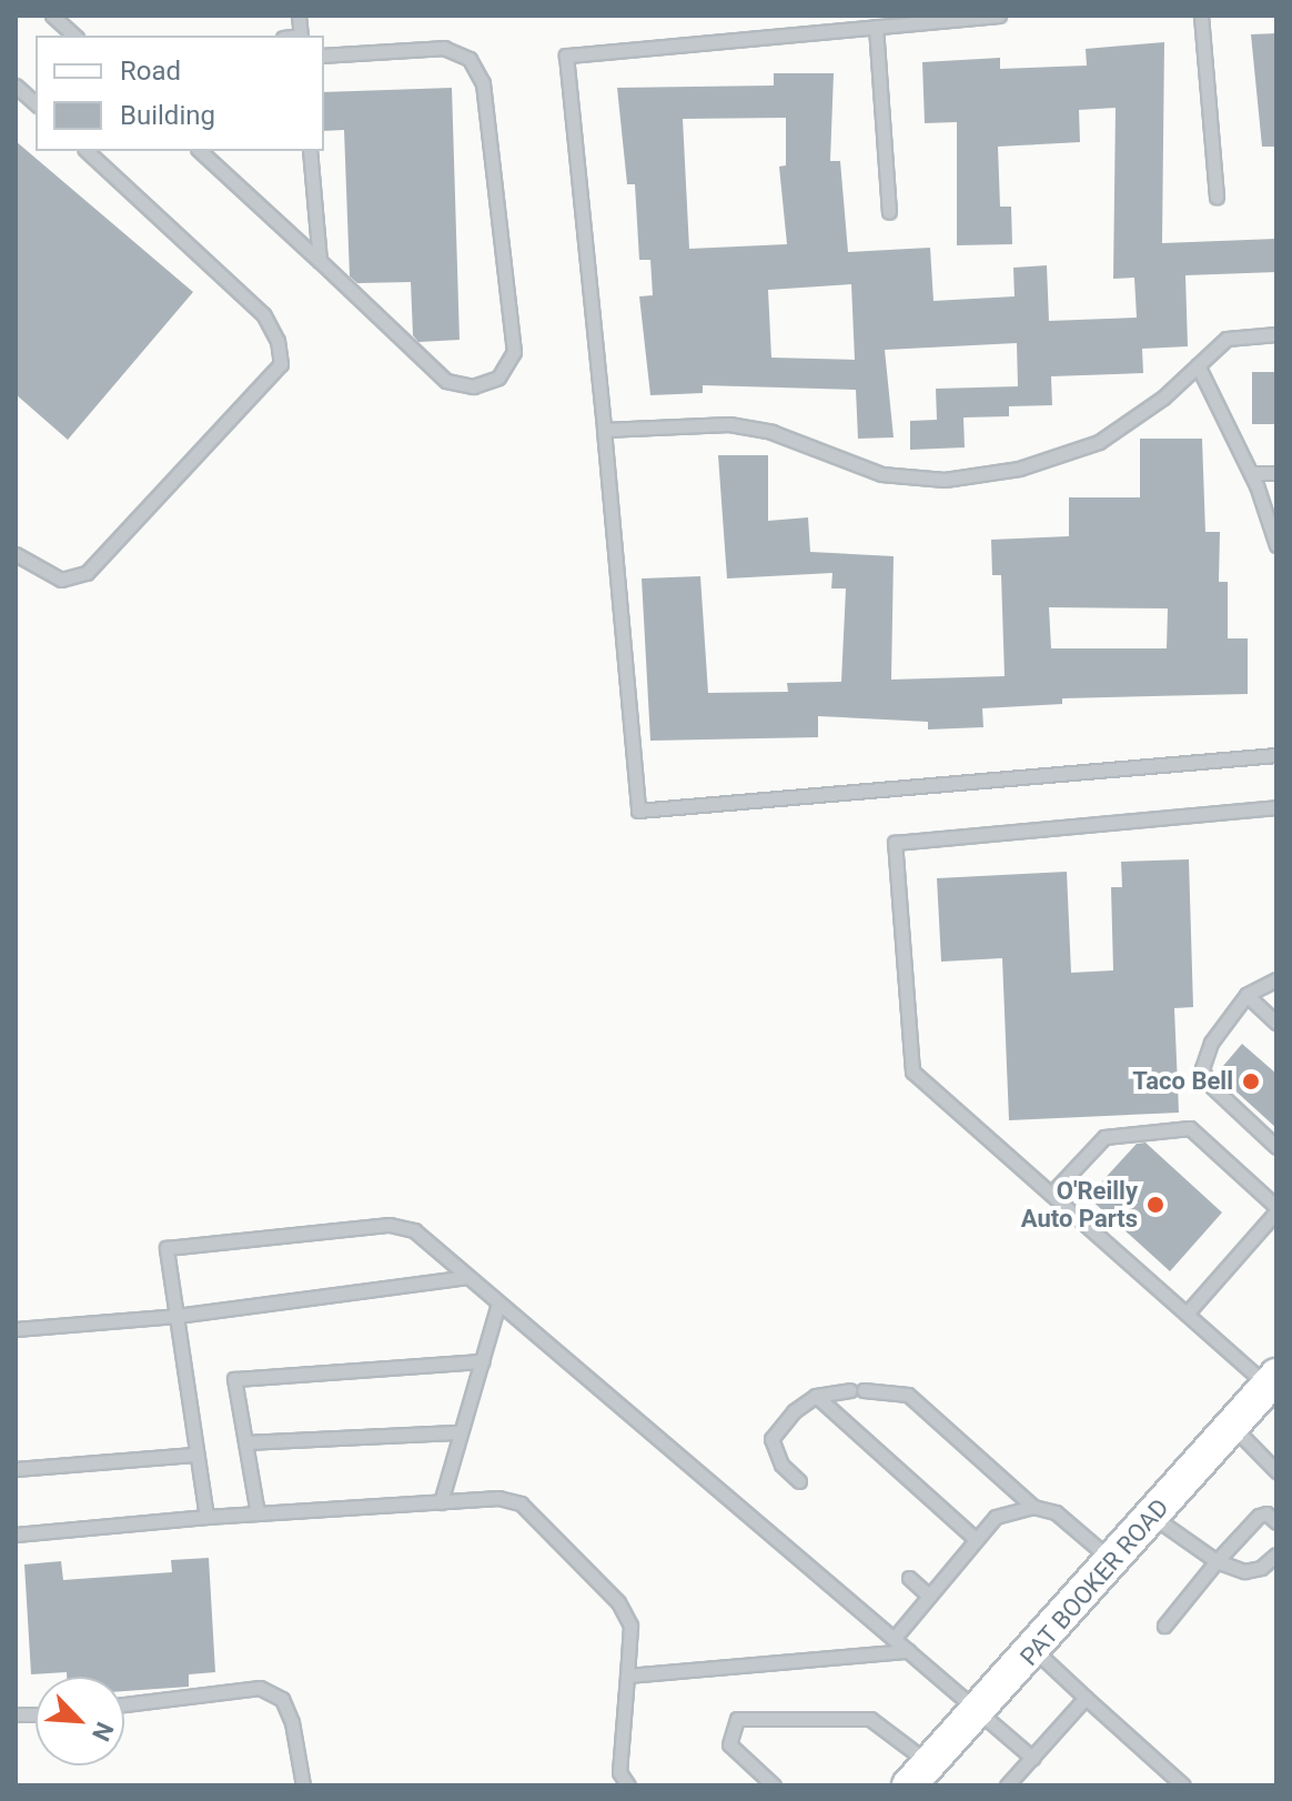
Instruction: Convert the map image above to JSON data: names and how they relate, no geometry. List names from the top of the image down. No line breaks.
{"streets":{"main road":["PAT BOOKER ROAD"]},"places":["Taco Bell","O'Reilly Auto Parts"],"legend":["Road","Building"],"north":"bottom right"}
